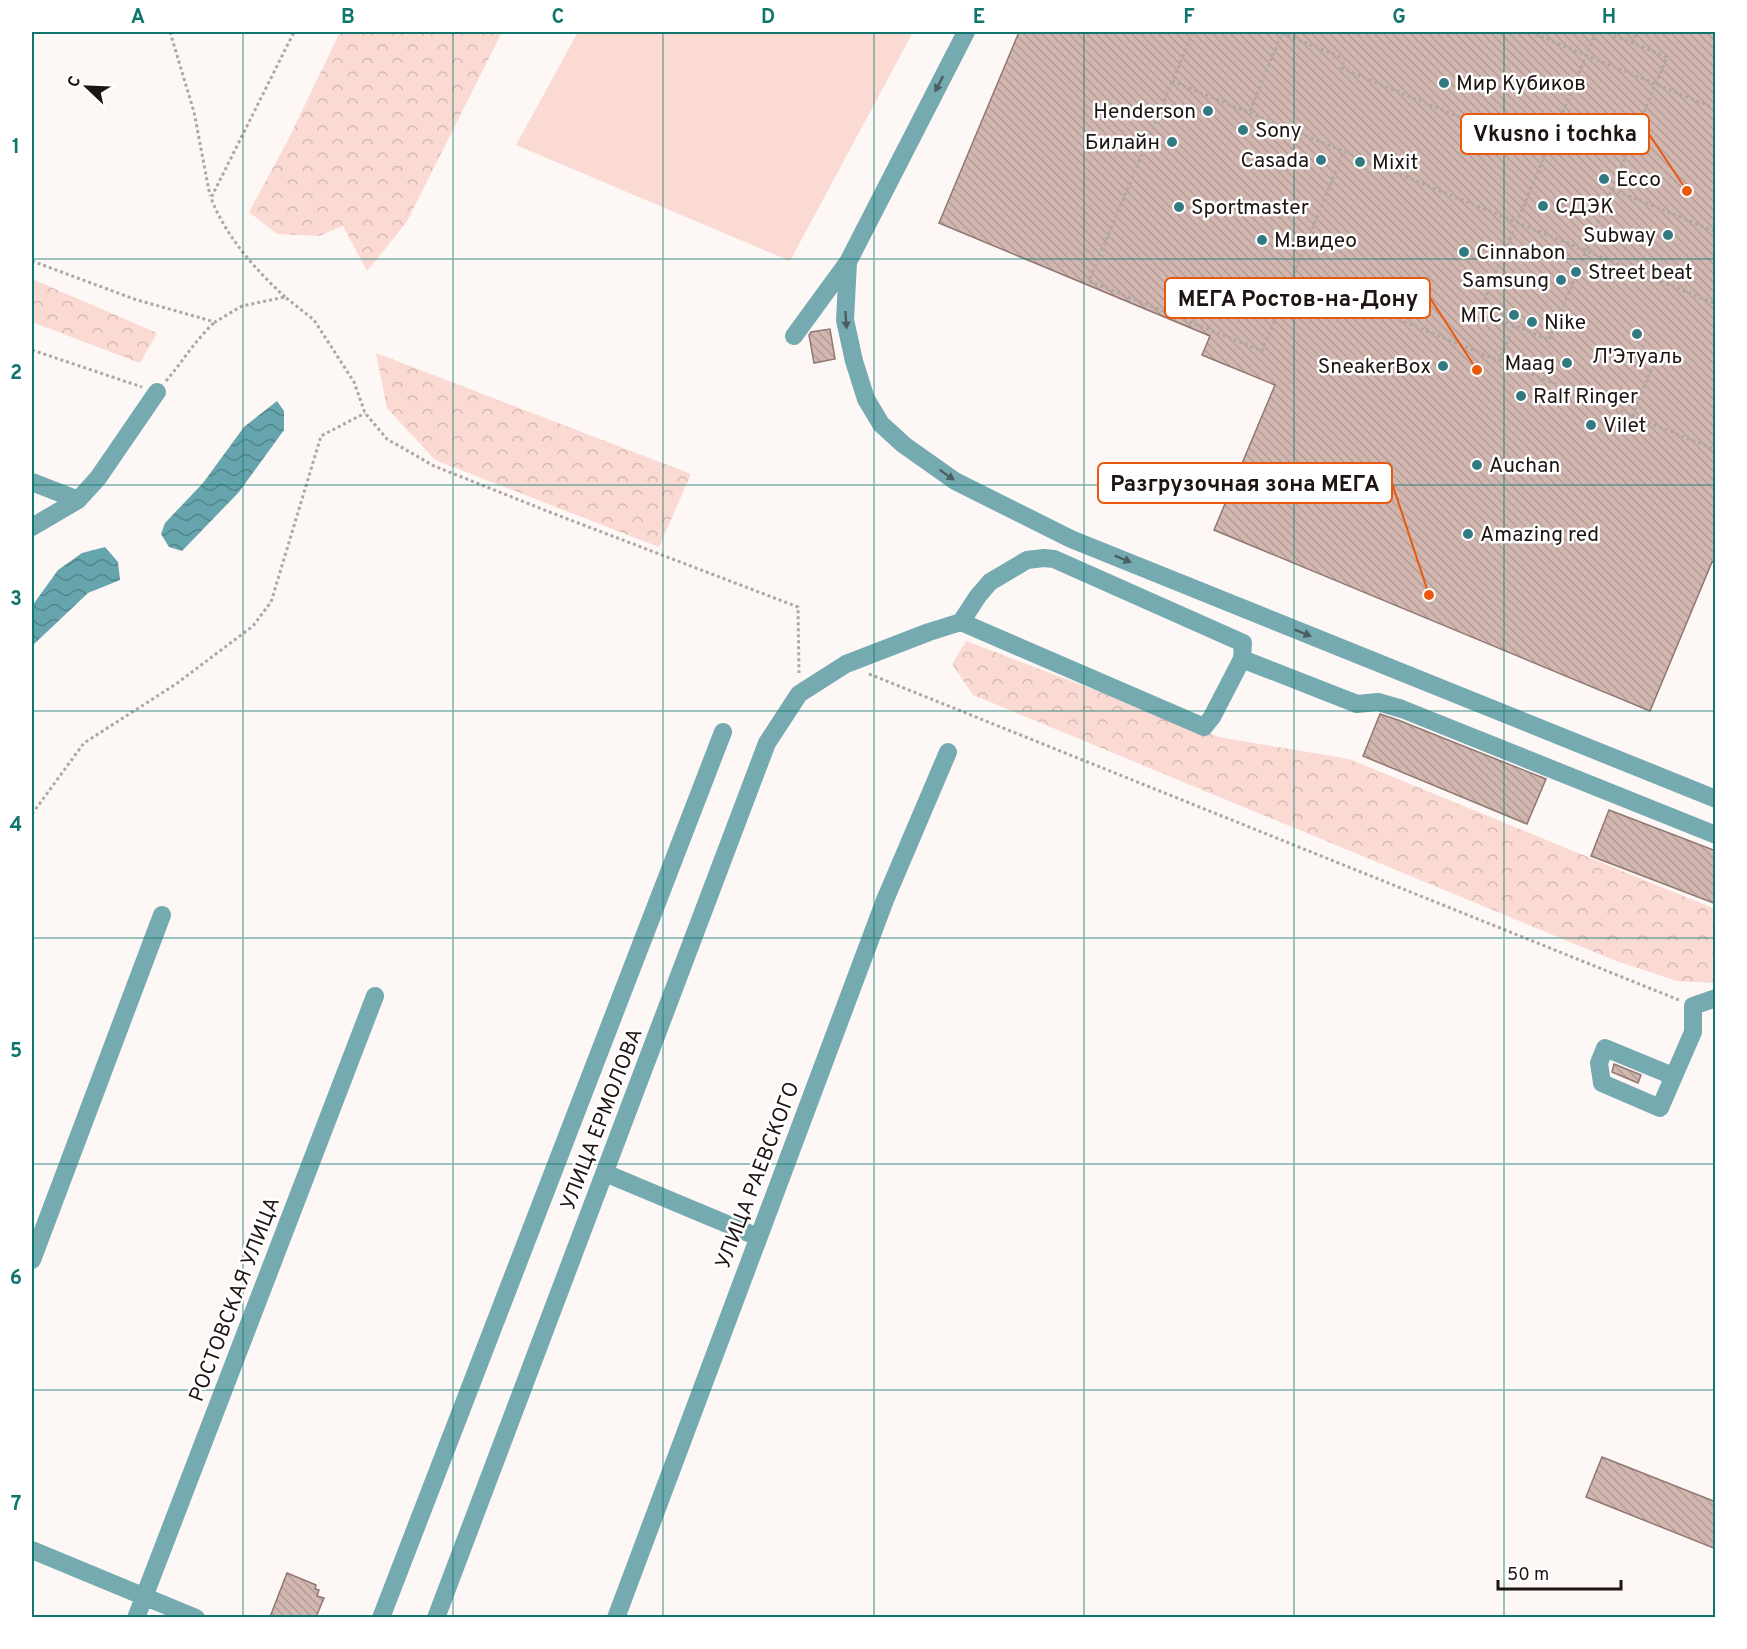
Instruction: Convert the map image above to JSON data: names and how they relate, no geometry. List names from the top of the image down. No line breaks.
{"streets":{"street":["УЛИЦА ЕРМОЛОВА","УЛИЦА РАЕВСКОГО","РОСТОВСКАЯ УЛИЦА"]},"places":["Мир Кубиков","Henderson","Sony","Билайн","Casada","Mixit","Ecco","Vkusno i tochka","СДЭК","Sportmaster","Subway","М.видео","Cinnabon","Street beat","Samsung","МТС","Nike","Л'Этуаль","Maag","SneakerBox","МЕГА Ростов-на-Дону","Ralf Ringer","Vilet","Auchan","Amazing red","Разгрузочная зона МЕГА"],"scale_bar":"50 m","north":"top left","grid":{"columns":["A","B","C","D","E","F","G","H"],"rows":["1","2","3","4","5","6","7"]}}
